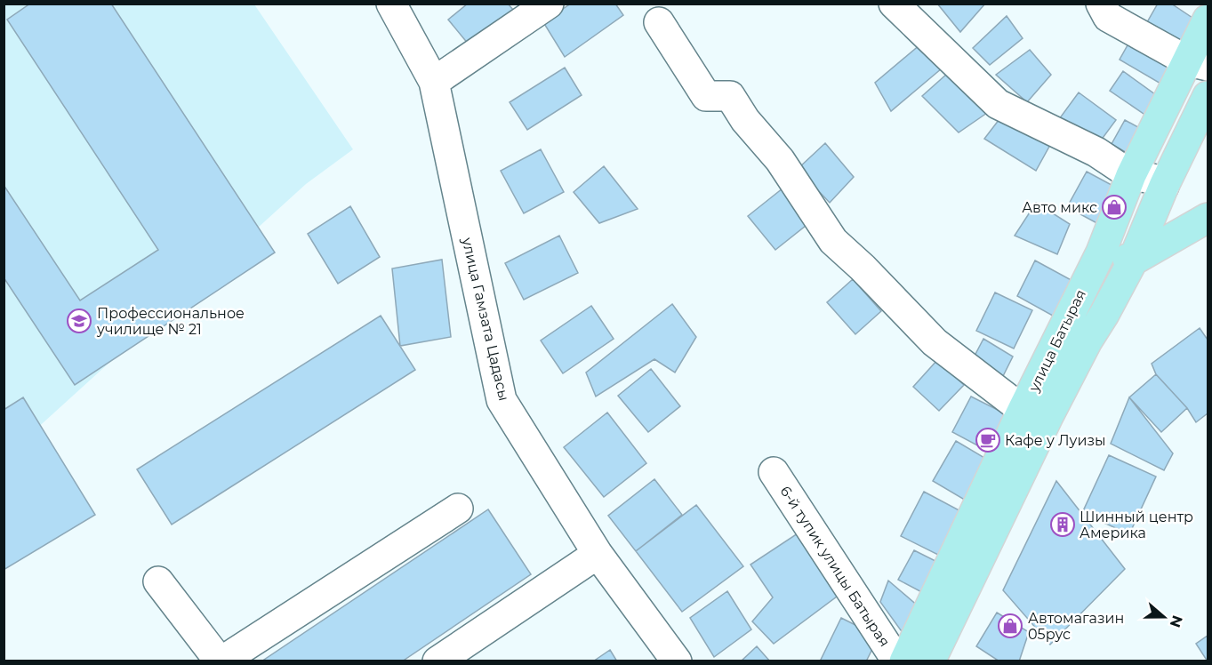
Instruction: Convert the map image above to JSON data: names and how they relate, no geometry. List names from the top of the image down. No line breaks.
{"streets":{"main road":["улица Батырая"],"street":["улица Гамзата Цадасы","6-й тупик улицы Батырая"]},"places":{"shop":["Авто микс","Автомагазин 05рус"],"school or university":["Профессиональное училище № 21"],"cafe":["Кафе у Луизы"],"building":["Шинный центр Америка"]},"north":"right"}
